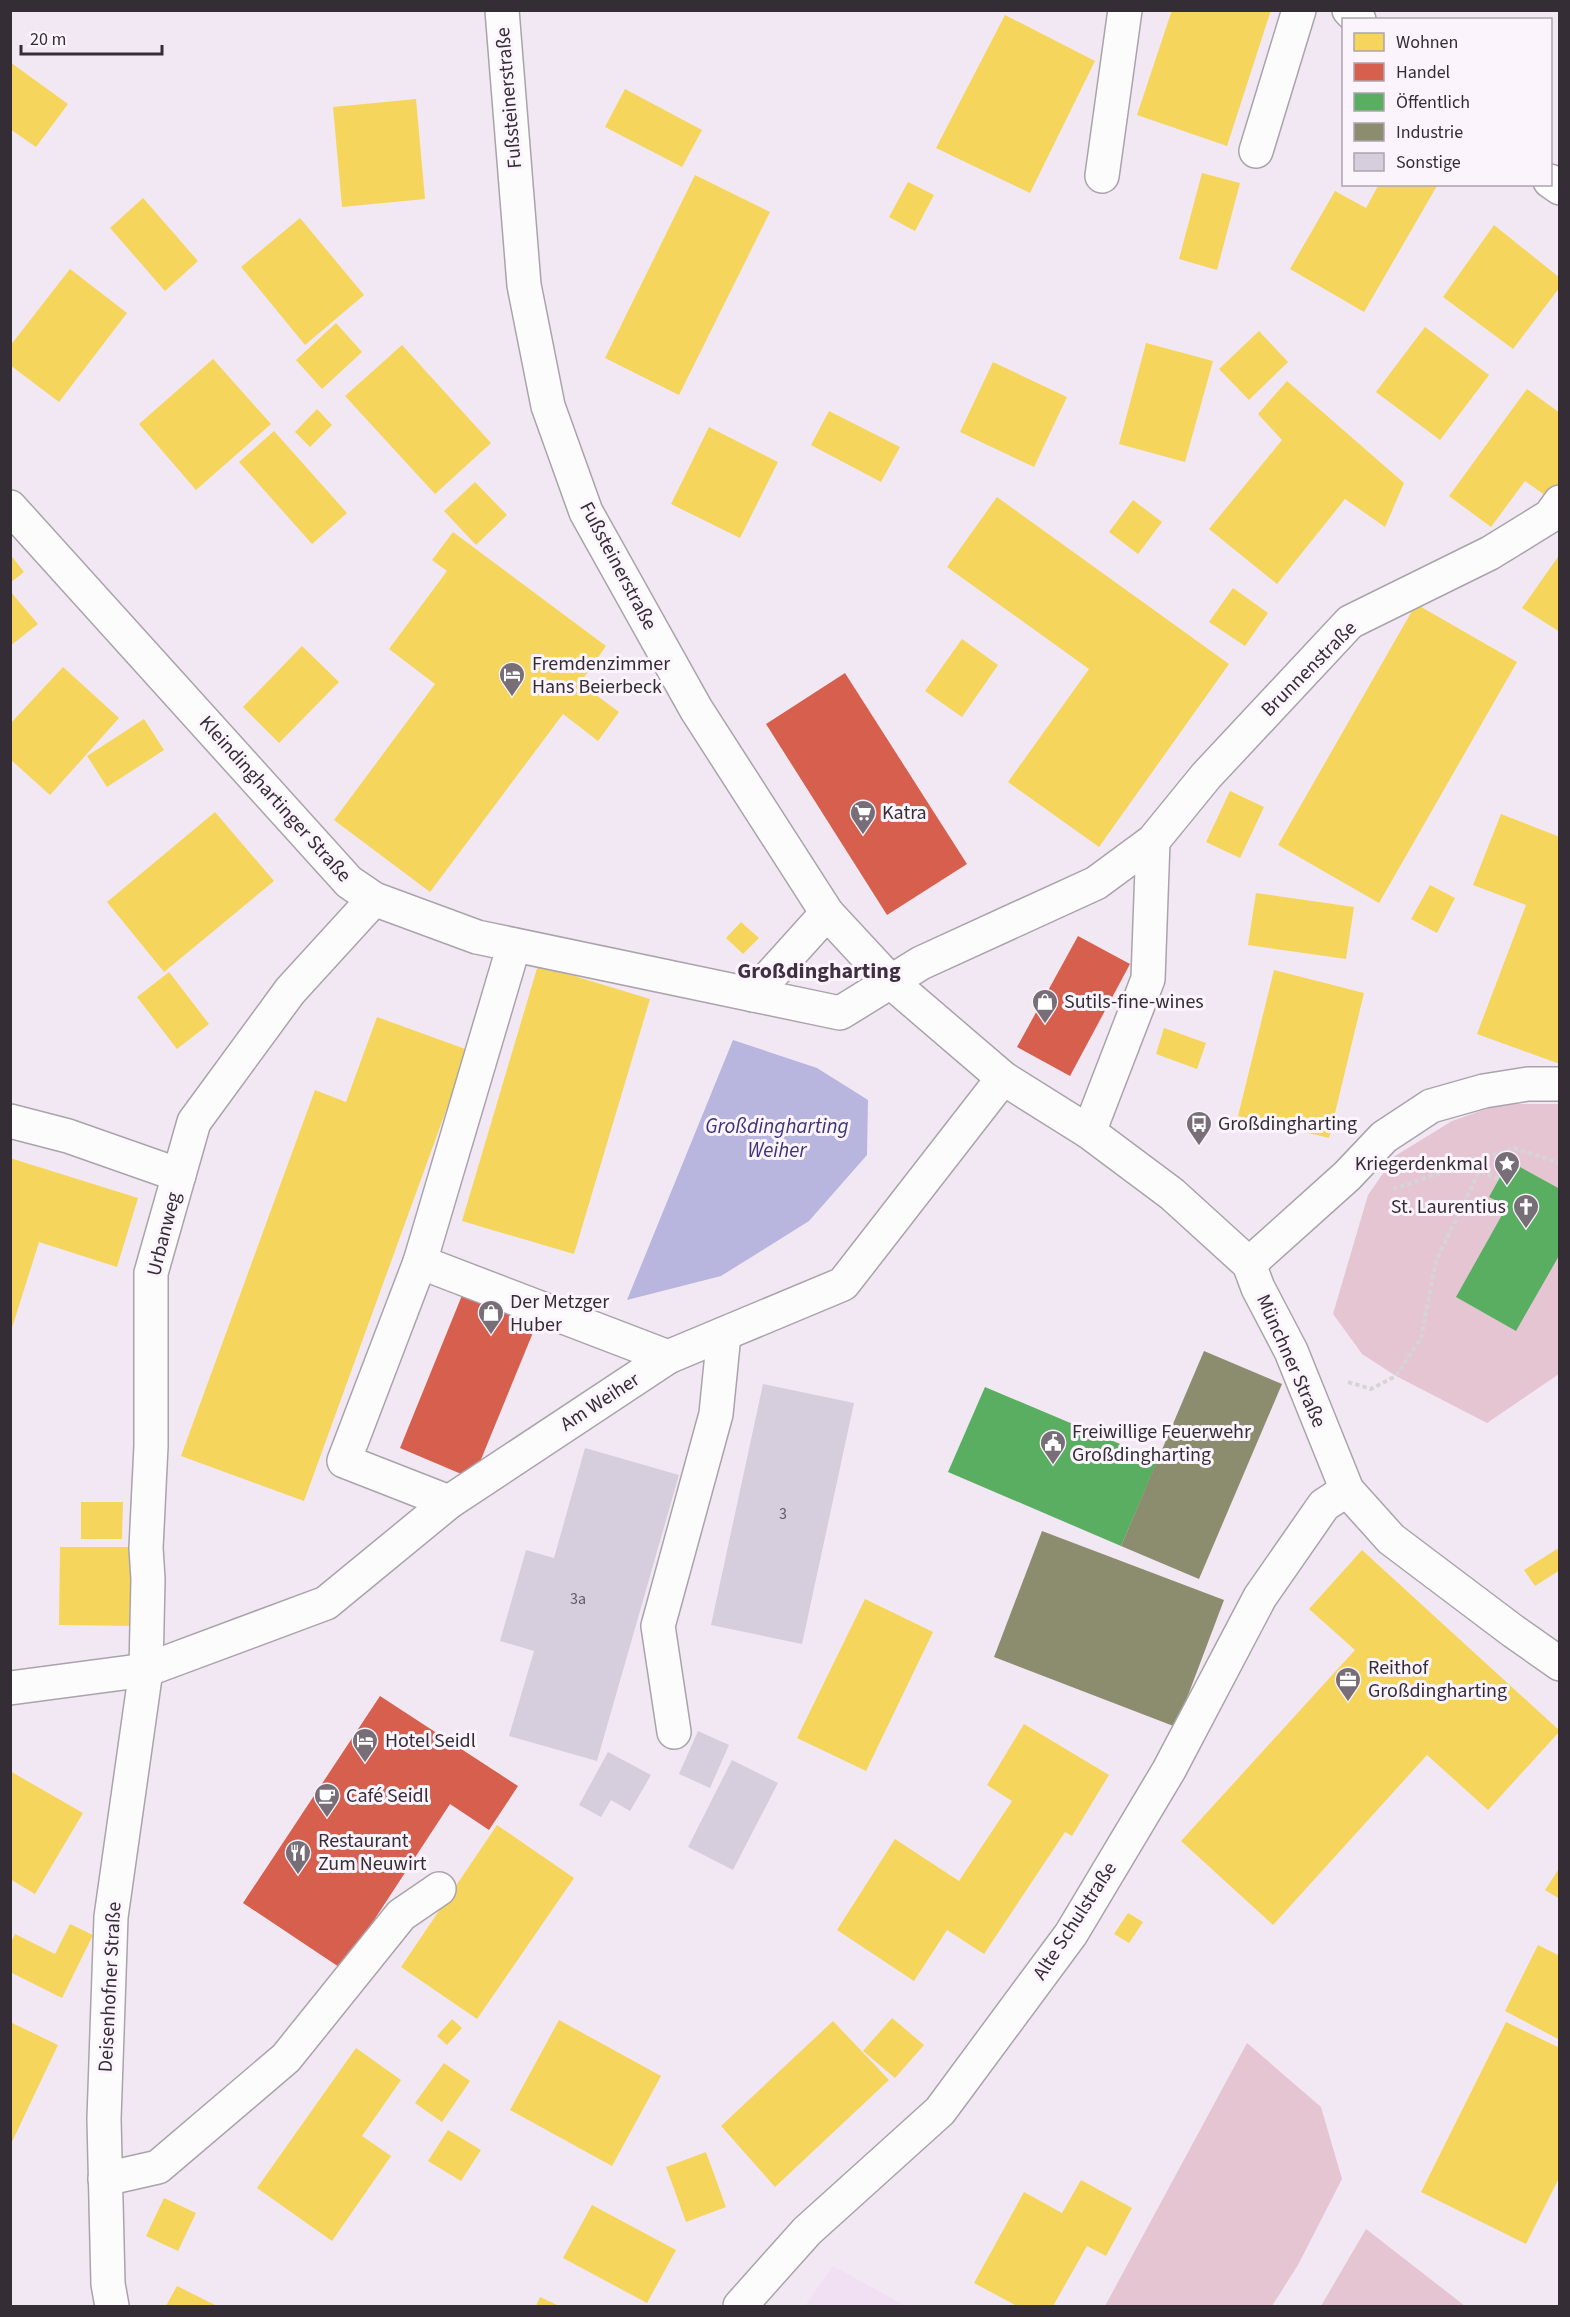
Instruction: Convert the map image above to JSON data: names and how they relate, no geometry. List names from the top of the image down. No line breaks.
{"streets":{"street":["Fußsteinerstraße","Brunnenstraße","Kleindinghartinger Straße","Urbanweg","Münchner Straße","Am Weiher","Alte Schulstraße","Deisenhofner Straße"]},"crossings":[["Fußsteinerstraße","Brunnenstraße"],["Fußsteinerstraße","Kleindinghartinger Straße"],["Fußsteinerstraße","Münchner Straße"],["Fußsteinerstraße","Am Weiher"],["Brunnenstraße","Kleindinghartinger Straße"],["Kleindinghartinger Straße","Urbanweg"],["Urbanweg","Am Weiher"],["Urbanweg","Deisenhofner Straße"],["Münchner Straße","Am Weiher"],["Münchner Straße","Alte Schulstraße"],["Am Weiher","Deisenhofner Straße"]],"districts":["Großdingharting"],"water":["Großdingharting Weiher"],"places":{"hotel":["Fremdenzimmer Hans Beierbeck","Hotel Seidl"],"supermarket":["Katra"],"shop":["Sutils-fine-wines","Der Metzger Huber"],"bus stop":["Großdingharting"],"place":["Kriegerdenkmal"],"church":["St. Laurentius"],"public building":["Freiwillige Feuerwehr Großdingharting"],"office":["Reithof Großdingharting"],"cafe":["Café Seidl"],"restaurant":["Restaurant Zum Neuwirt"]},"house_numbers":["3","3a"],"legend":["Wohnen","Handel","Öffentlich","Industrie","Sonstige"],"scale_bar":"20 m"}
